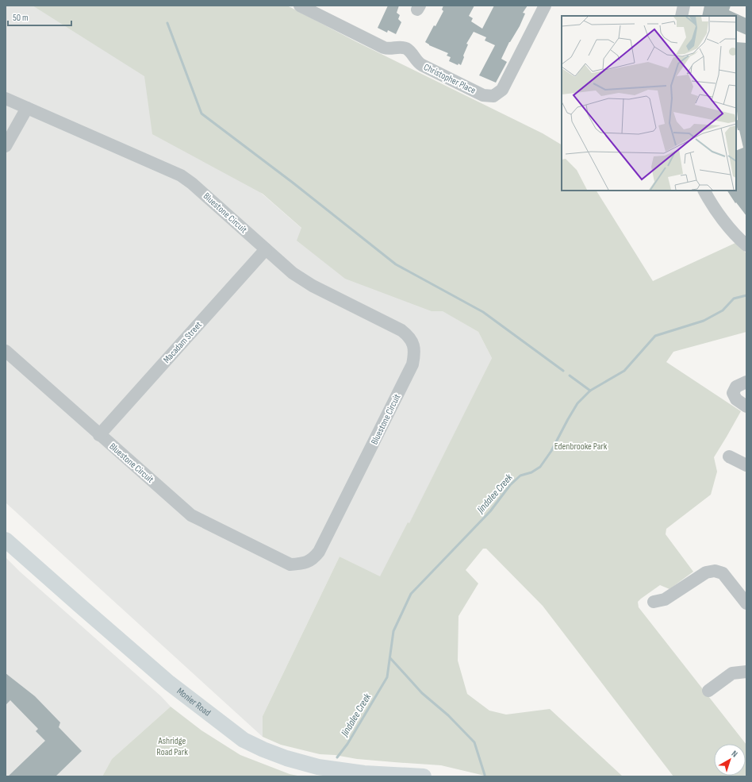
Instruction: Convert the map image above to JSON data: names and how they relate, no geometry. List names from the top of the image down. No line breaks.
{"streets":{"main road":["Monier Road"],"street":["Christopher Place","Bluestone Circuit","Macadam Street"]},"crossings":[["Bluestone Circuit","Macadam Street"]],"water":["Jindalee Creek"],"parks":["Edenbrooke Park","Ashridge Road Park"],"scale_bar":"50 m","north":"top right"}
